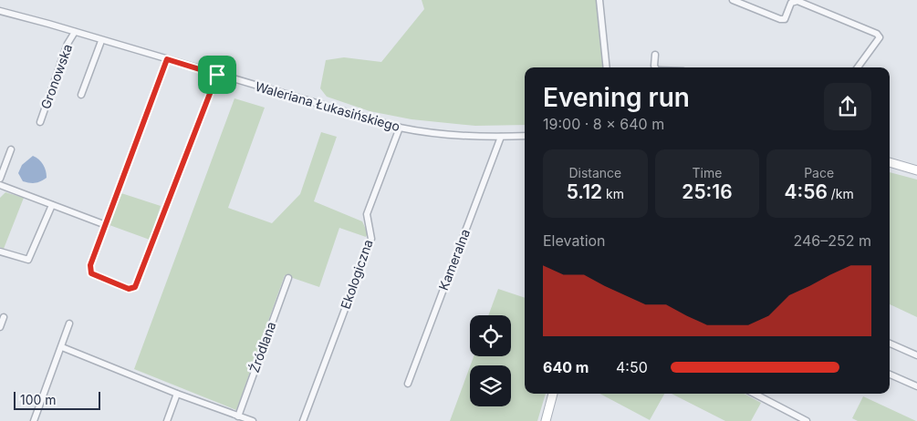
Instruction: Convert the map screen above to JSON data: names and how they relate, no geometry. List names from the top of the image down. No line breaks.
{"streets":{"street":["Gronowska","Waleriana Łukasińskiego","Kameralna","Ekologiczna","Źródlana"]},"crossings":[["Gronowska","Waleriana Łukasińskiego"],["Waleriana Łukasińskiego","Kameralna"],["Waleriana Łukasińskiego","Ekologiczna"]],"scale_bar":"100 m","page":{"heading":["Evening run","19:00 · 8 × 640 m"],"stats":[["Distance","5.12 km"],["Time","25:16"],["Pace","4:56 /km"]],"chart":["Elevation","246–252 m"],"list":[{"name":"640 m","note":"4:50"}],"scale":"100 m"}}
